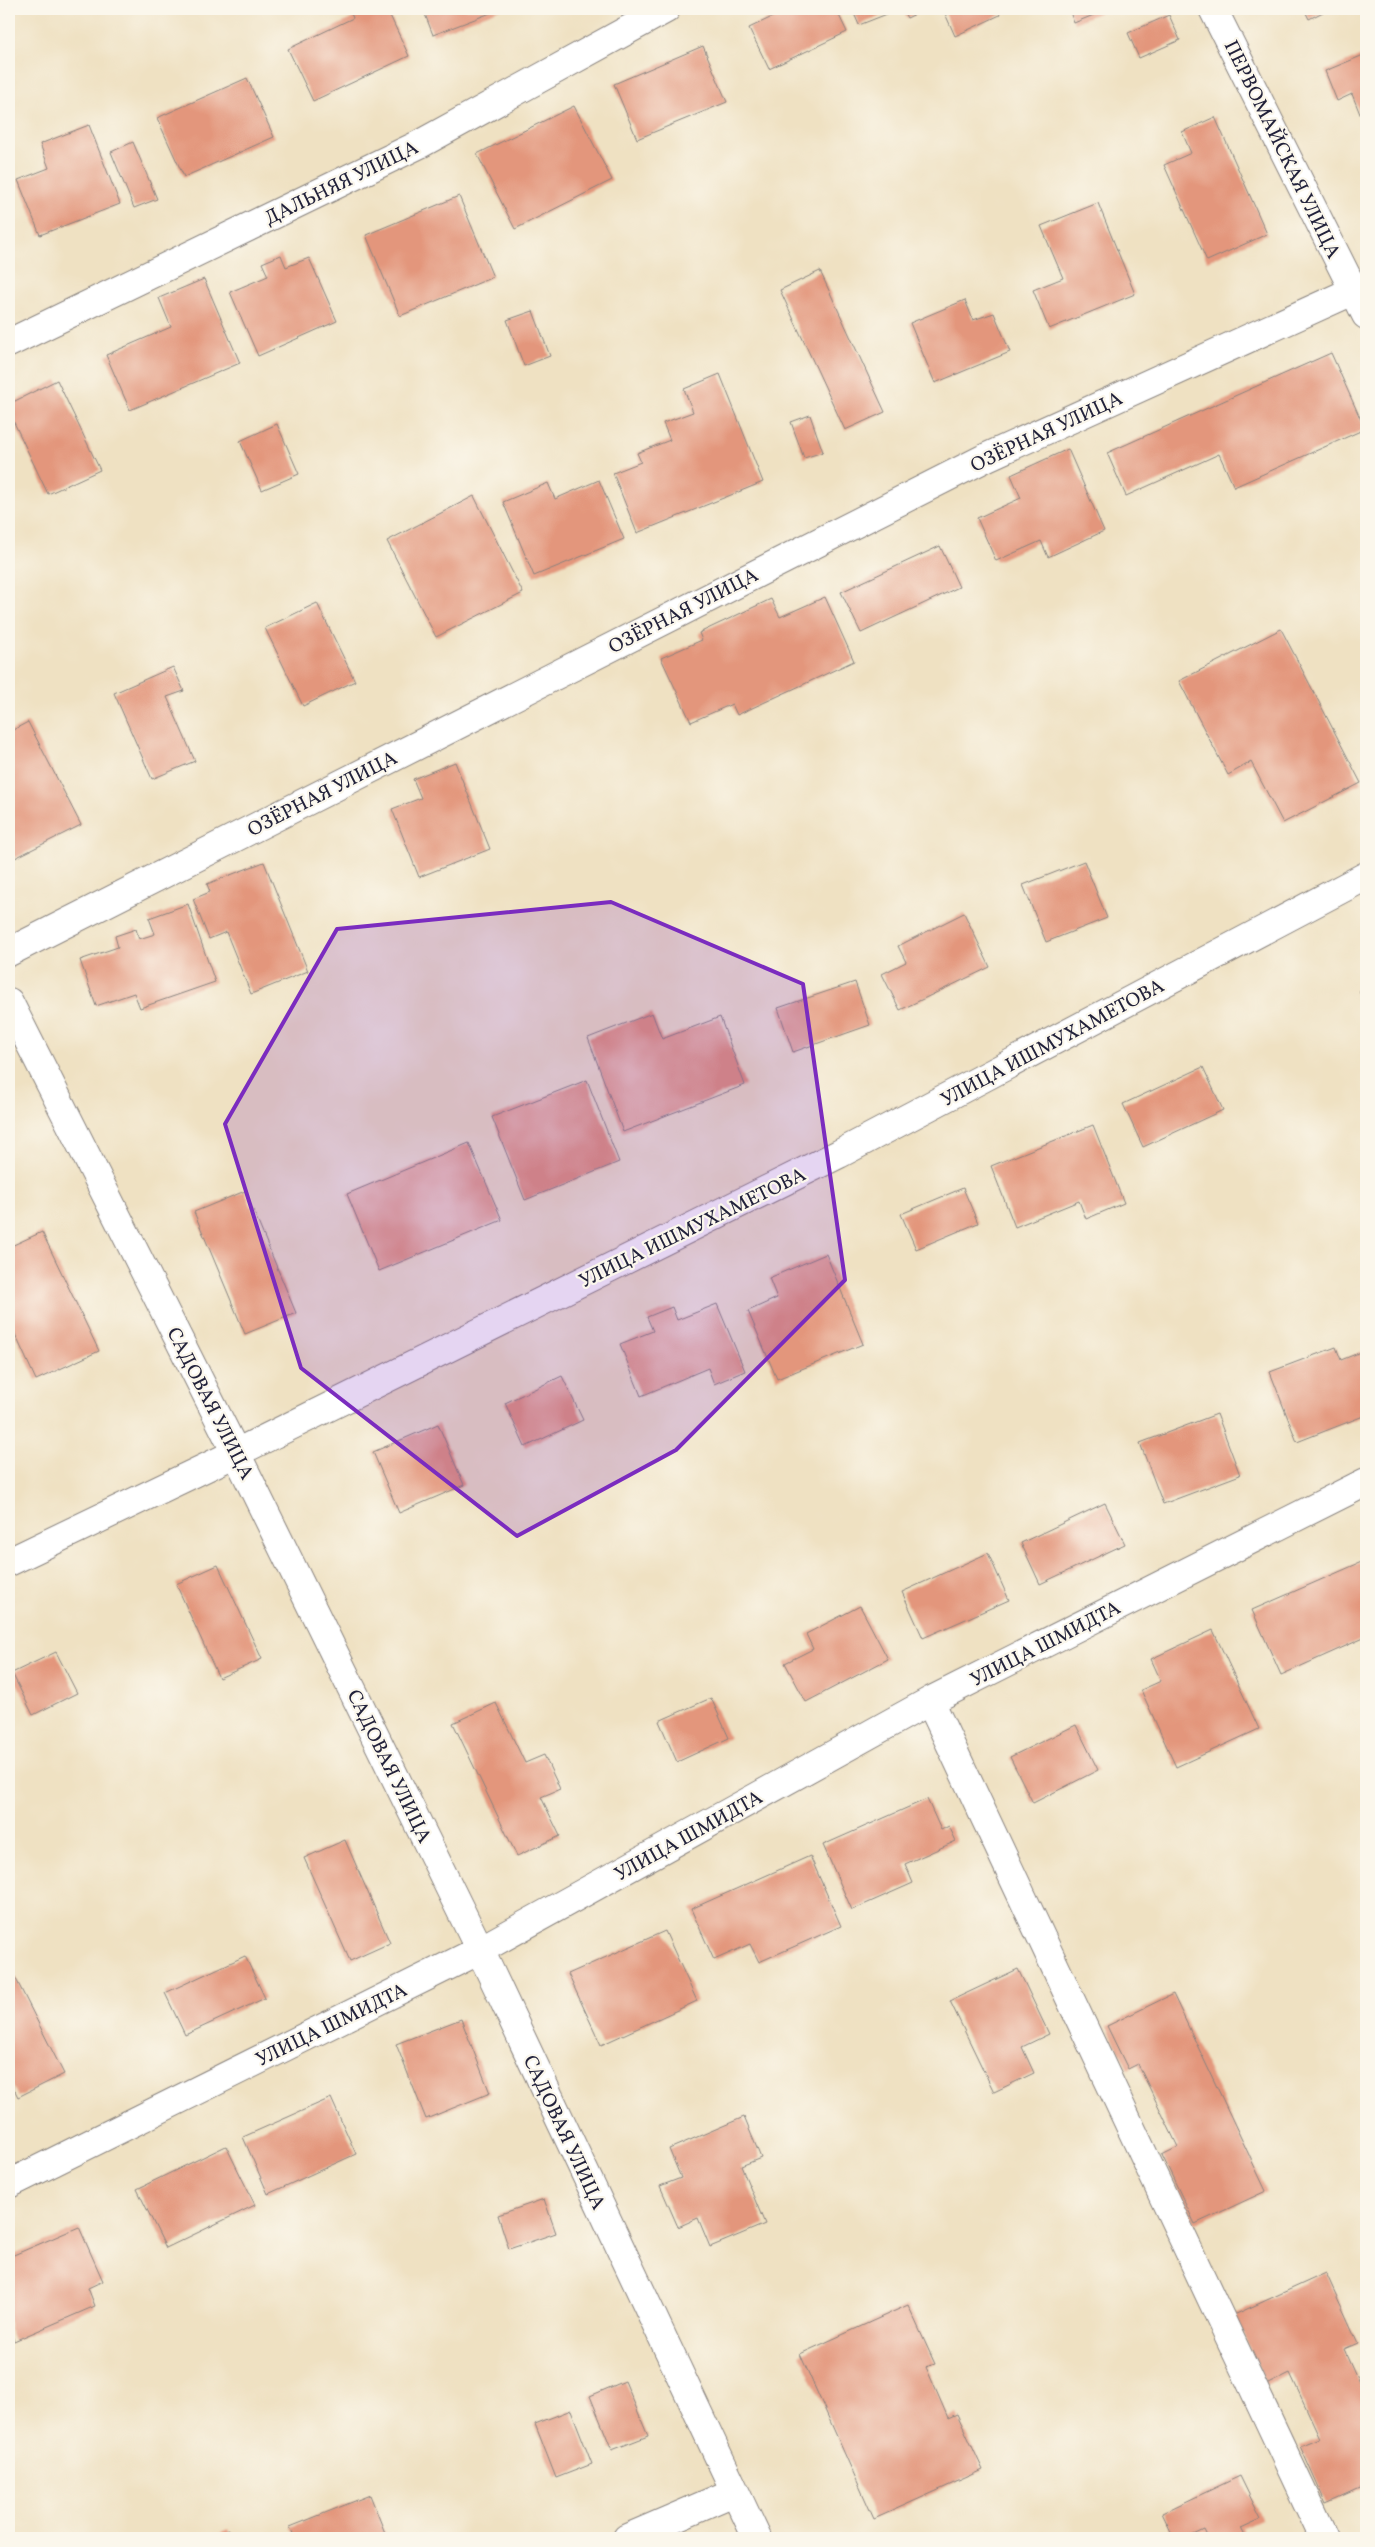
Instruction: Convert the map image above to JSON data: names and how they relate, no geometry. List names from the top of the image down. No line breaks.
{"streets":{"street":["ПЕРВОМАЙСКАЯ УЛИЦА","ДАЛЬНЯЯ УЛИЦА","ОЗЁРНАЯ УЛИЦА","УЛИЦА ИШМУХАМЕТОВА","САДОВАЯ УЛИЦА","УЛИЦА ШМИДТА"]},"crossings":[["ПЕРВОМАЙСКАЯ УЛИЦА","ОЗЁРНАЯ УЛИЦА"],["УЛИЦА ИШМУХАМЕТОВА","САДОВАЯ УЛИЦА"],["САДОВАЯ УЛИЦА","УЛИЦА ШМИДТА"]]}
